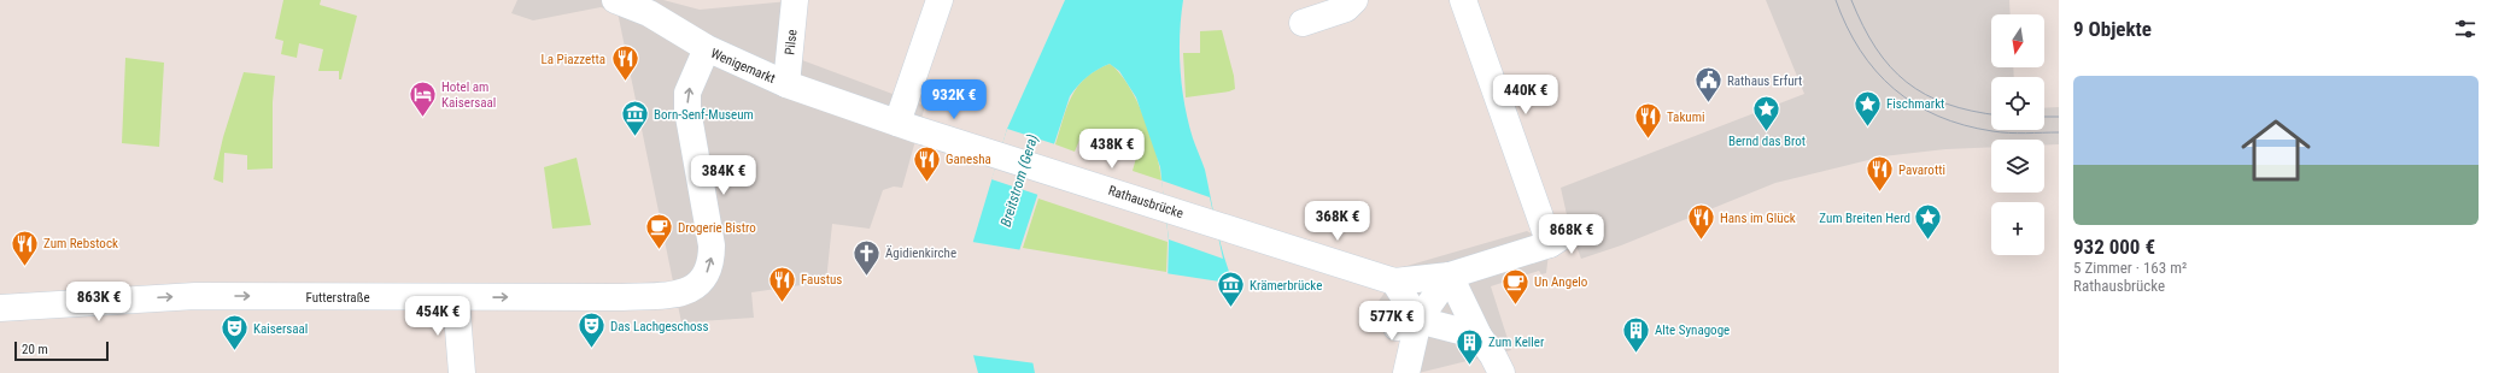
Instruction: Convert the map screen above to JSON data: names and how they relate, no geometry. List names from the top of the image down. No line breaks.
{"streets":{"street":["Pilse","Wenigemarkt","Rathausbrücke","Futterstraße"]},"crossings":[["Pilse","Wenigemarkt"],["Wenigemarkt","Rathausbrücke"],["Wenigemarkt","Futterstraße"]],"one_way":["Wenigemarkt","Futterstraße"],"water":["Breitstrom (Gera)"],"places":{"restaurant":["La Piazzetta","Takumi","Ganesha","Pavarotti","Hans im Glück","Zum Rebstock","Faustus"],"public building":["Rathaus Erfurt"],"hotel":["Hotel am Kaisersaal"],"place":["Fischmarkt","Bernd das Brot","Zum Breiten Herd"],"museum":["Born-Senf-Museum","Krämerbrücke"],"cafe":["Drogerie Bistro","Un Angelo"],"church":["Ägidienkirche"],"theatre":["Das Lachgeschoss","Kaisersaal"],"building":["Alte Synagoge","Zum Keller"]},"scale_bar":"20 m","north":"bottom","page":{"heading":"9 Objekte","map_buttons":"+","list":[{"name":"932 000 €","note":"5 Zimmer · 163 m² · Rathausbrücke"}],"price":["440K €","932K €","438K €","384K €","368K €","868K €","863K €","454K €","577K €"],"scale":"20 m"}}
